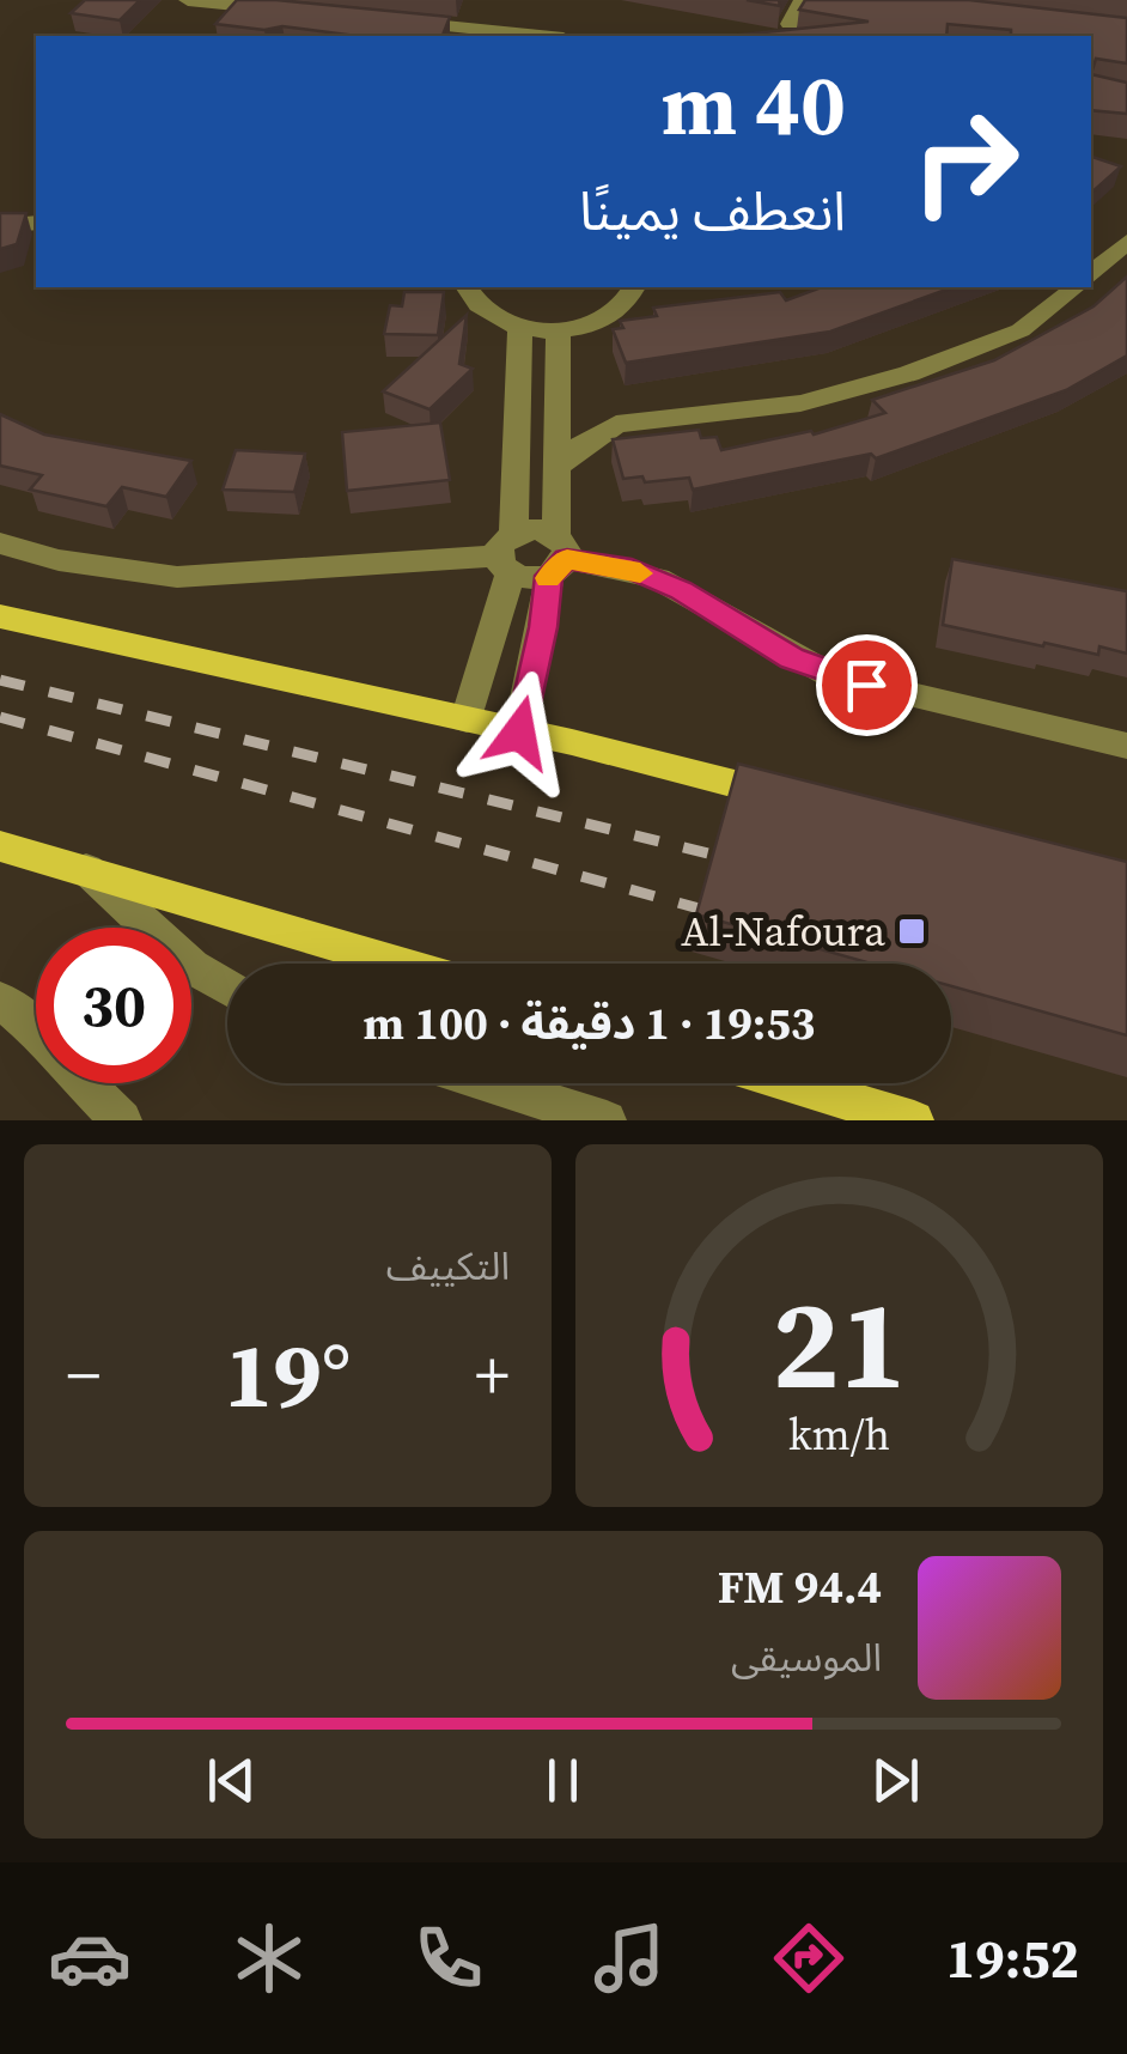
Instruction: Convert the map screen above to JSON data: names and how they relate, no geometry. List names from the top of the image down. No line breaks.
{"places":{"transit":["Al-Nafoura"]},"page":{"turn":["40 m","انعطف يمينًا"],"limit":"30","trip":"19:53 · 1 دقيقة · 100 m","tile":"التكييف","heat":["−","19°","+"],"song":["94.4 FM","الموسيقى"],"tabs":"19:52","gauge":["21","km/h"]}}
